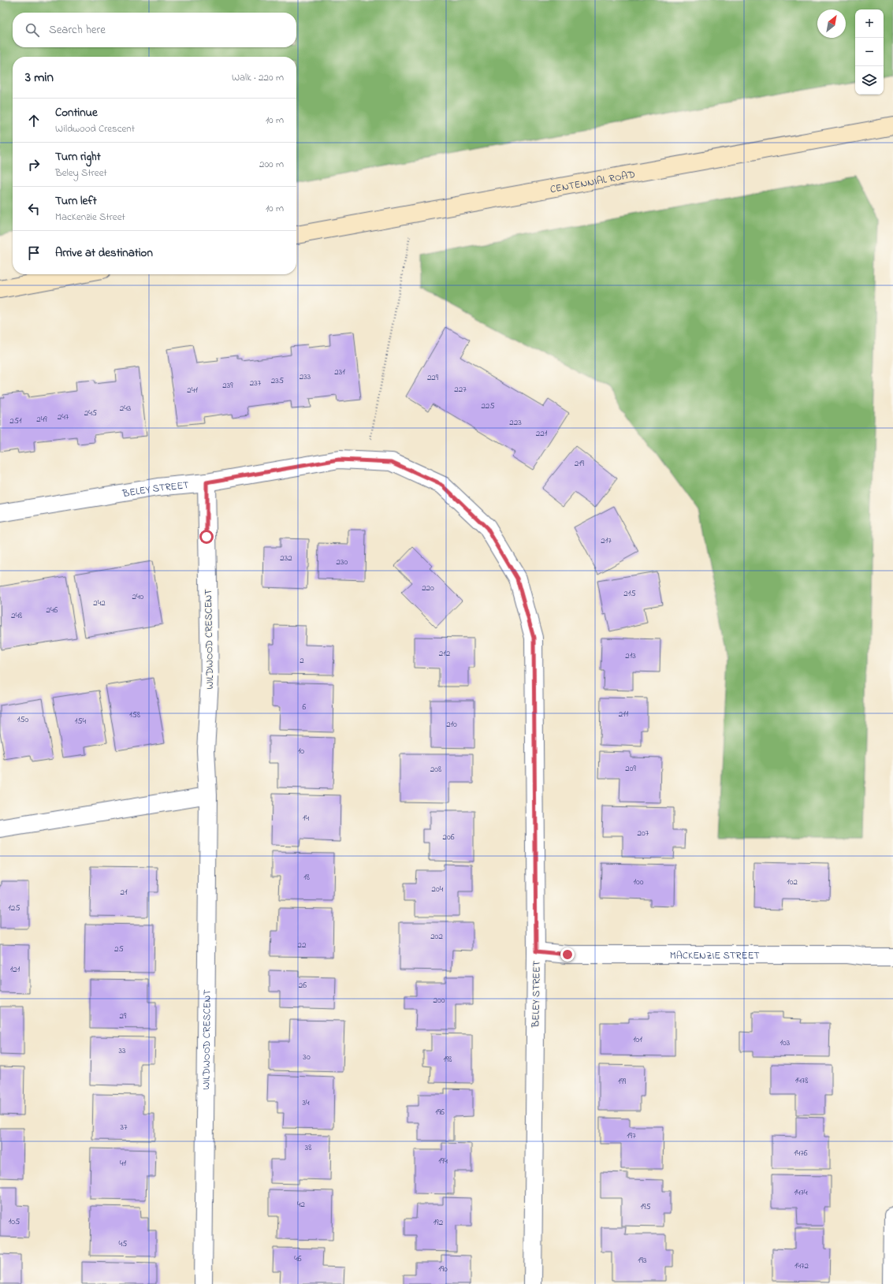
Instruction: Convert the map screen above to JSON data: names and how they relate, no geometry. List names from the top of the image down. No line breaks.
{"streets":{"main road":["CENTENNIAL ROAD"],"street":["BELEY STREET","WILDWOOD CRESCENT","MACKENZIE STREET"]},"crossings":[["BELEY STREET","WILDWOOD CRESCENT"],["BELEY STREET","MACKENZIE STREET"]],"house_numbers":["231","233","229","235","237","239","227","241","225","243","245","247","249","251","223","221","219","217","232","230","220","215","240","242","246","248","212","213","2","6","211","158","150","154","210","10","209","208","14","207","206","18","100","102","204","21","125","202","22","25","121","26","200","29","101","103","33","30","198","1478","199","34","196","37","197","38","1476","194","41","1474","42","195","105","192","45","46","193","1472","190"],"north":"top right","page":{"map_buttons":["+","−"],"search":"Search here","heading":["3 min","Walk · 220 m"],"list":[["Continue","Wildwood Crescent","10 m"],["Turn right","Beley Street","200 m"],["Turn left","MacKenzie Street","10 m"],"Arrive at destination"]}}
